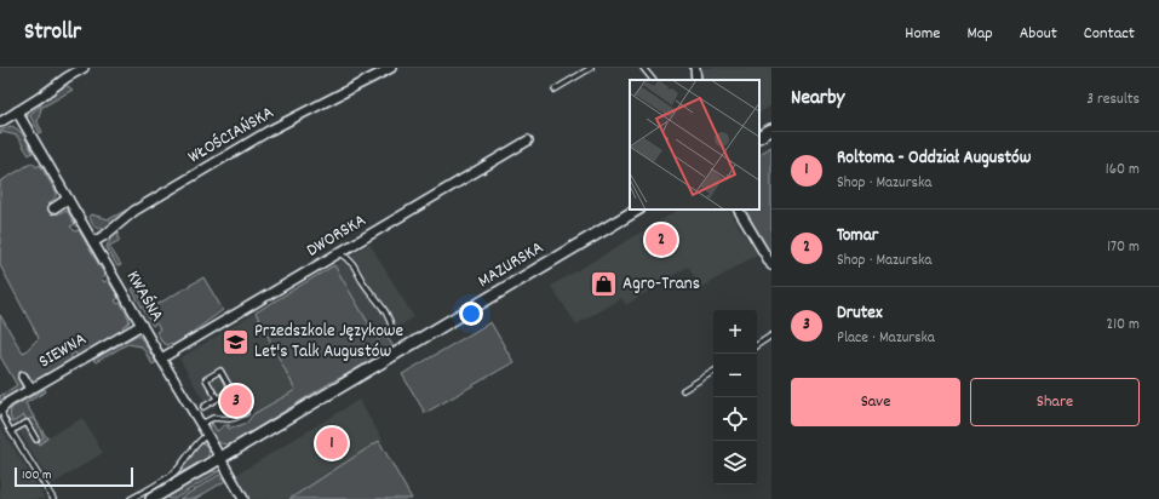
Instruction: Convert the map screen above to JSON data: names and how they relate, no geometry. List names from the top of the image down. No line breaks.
{"streets":{"main road":["MAZURSKA"],"street":["WŁOŚCIAŃSKA","DWORSKA","KWAŚNA","SIEWNA"]},"crossings":[["WŁOŚCIAŃSKA","KWAŚNA"],["DWORSKA","KWAŚNA"],["MAZURSKA","KWAŚNA"],["KWAŚNA","SIEWNA"]],"places":{"shop":["Agro-Trans"],"school or university":["Przedszkole Językowe Let's Talk Augustów"]},"scale_bar":"100 m","page":{"header":"Strollr","nav":["Home","Map","About","Contact"],"heading":["Nearby","3 results"],"list":[{"mark":"1","name":"Roltoma - Oddział Augustów","note":"Shop · Mazurska","value":"160 m"},{"mark":"2","name":"Tomar","note":"Shop · Mazurska","value":"170 m"},{"mark":"3","name":"Drutex","note":"Place · Mazurska","value":"210 m"}],"pins":["2","3","1"],"map_buttons":["+","−"],"buttons":["Save","Share"],"scale":"100 m"}}
